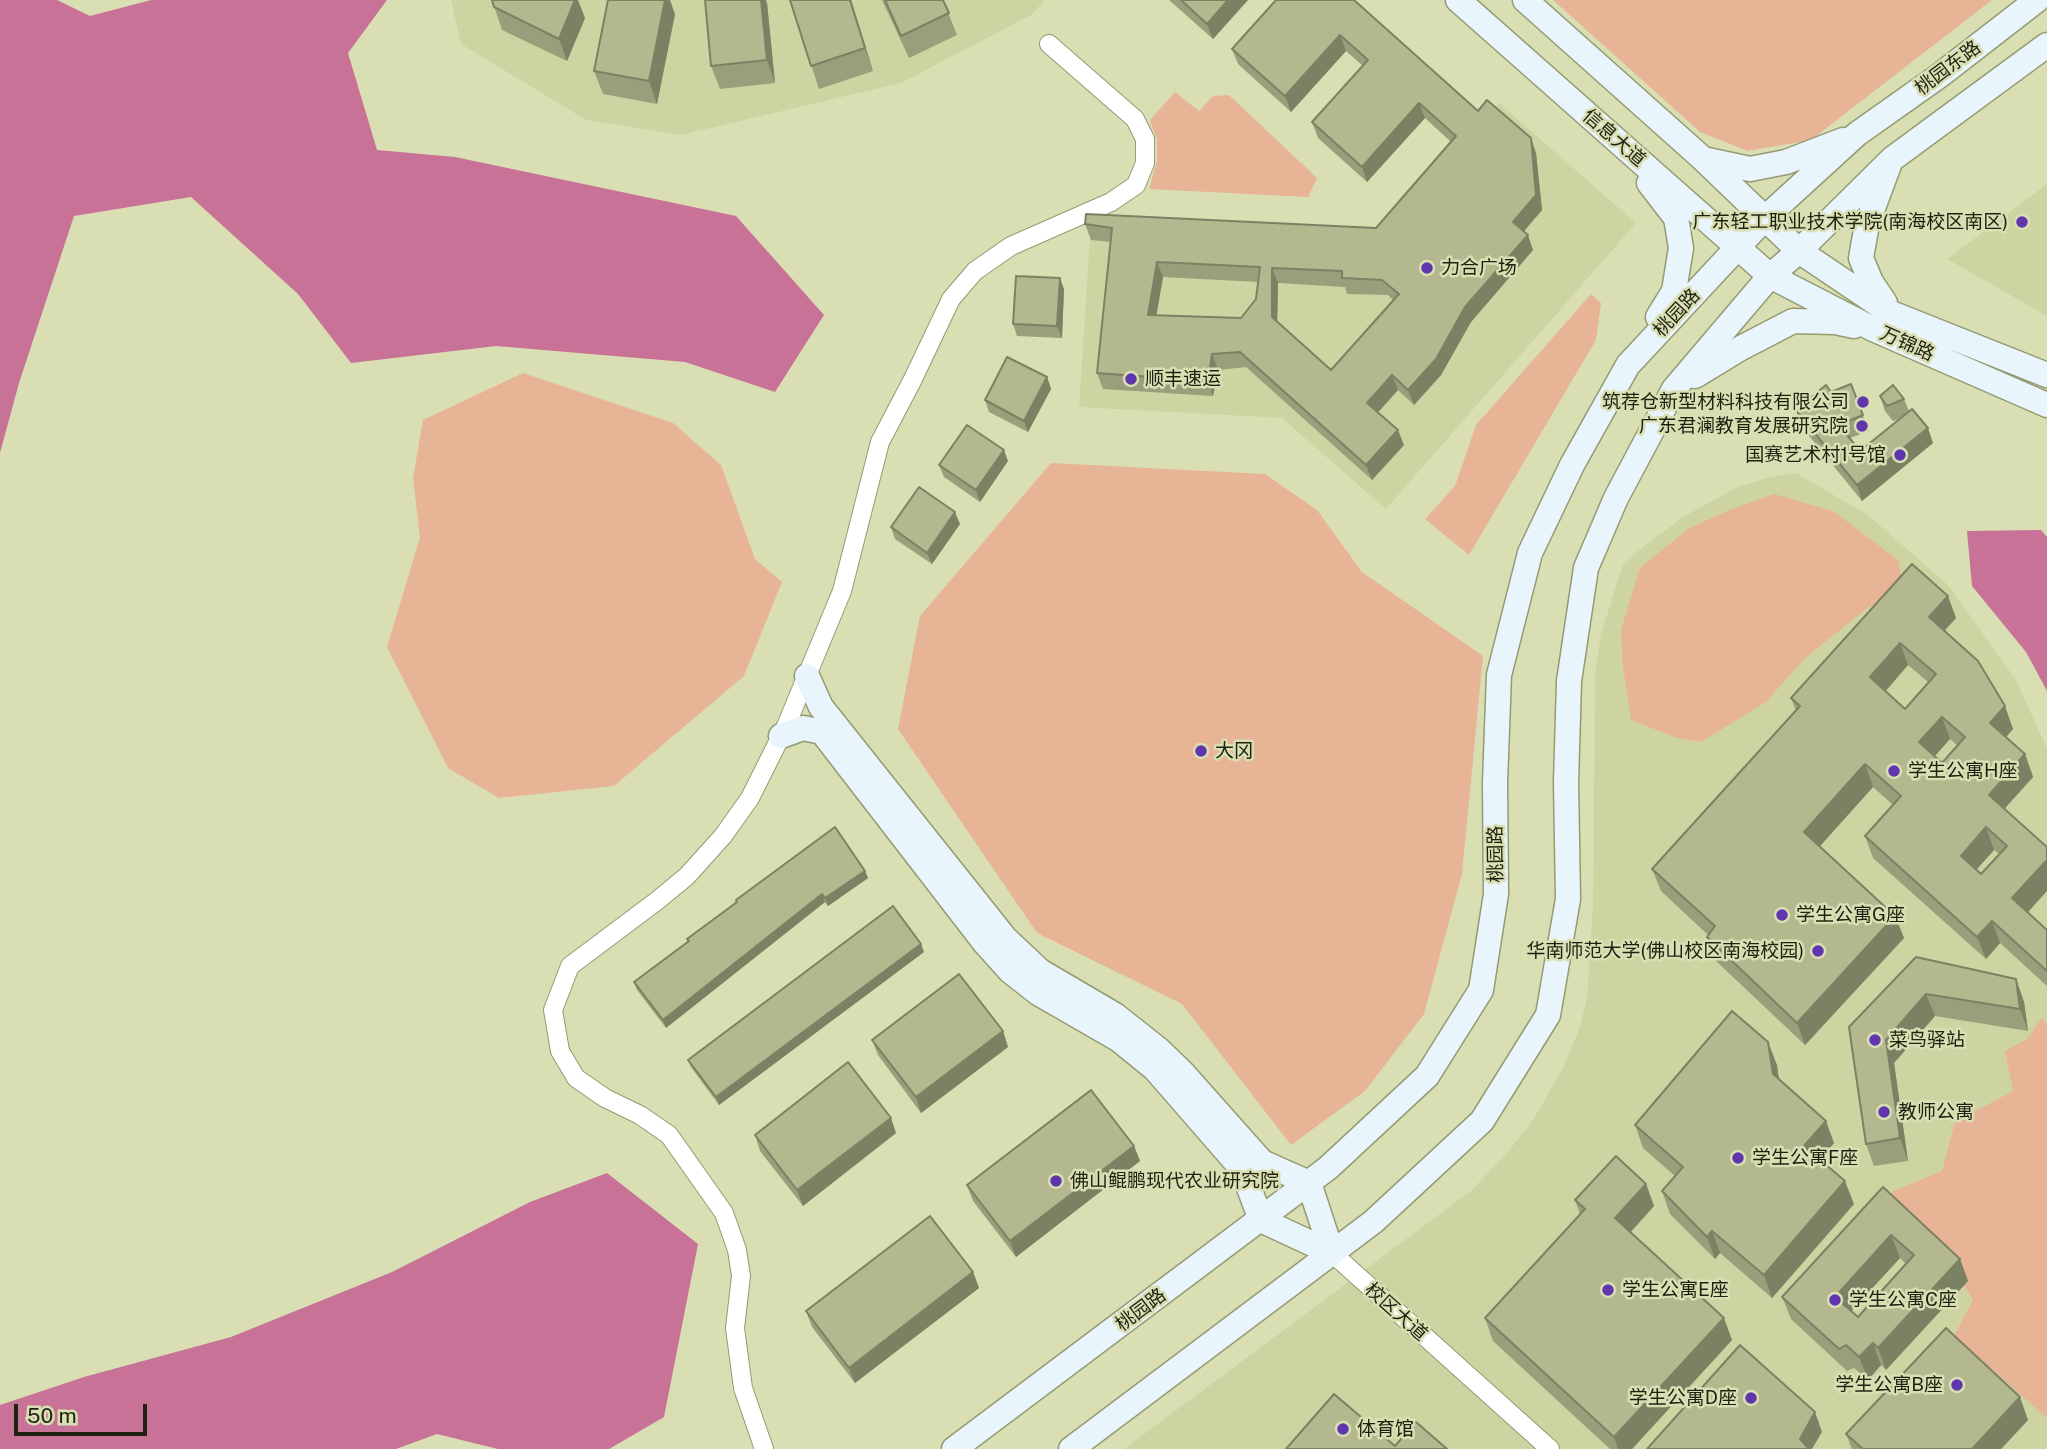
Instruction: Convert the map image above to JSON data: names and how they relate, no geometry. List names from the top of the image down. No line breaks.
{"streets":{"main road":["桃园东路","信息大道","桃园路","万锦路"],"street":["校区大道"]},"crossings":[["桃园东路","桃园路"],["信息大道","桃园路"],["信息大道","万锦路"]],"places":["广东轻工职业技术学院(南海校区南区)","力合广场","顺丰速运","筑荐仓新型材料科技有限公司","广东君澜教育发展研究院","国赛艺术村1号馆","大冈","学生公寓H座","学生公寓G座","华南师范大学(佛山校区南海校园)","菜鸟驿站","教师公寓","学生公寓F座","佛山鲲鹏现代农业研究院","学生公寓E座","学生公寓C座","学生公寓B座","学生公寓D座","体育馆"],"scale_bar":"50 m"}
